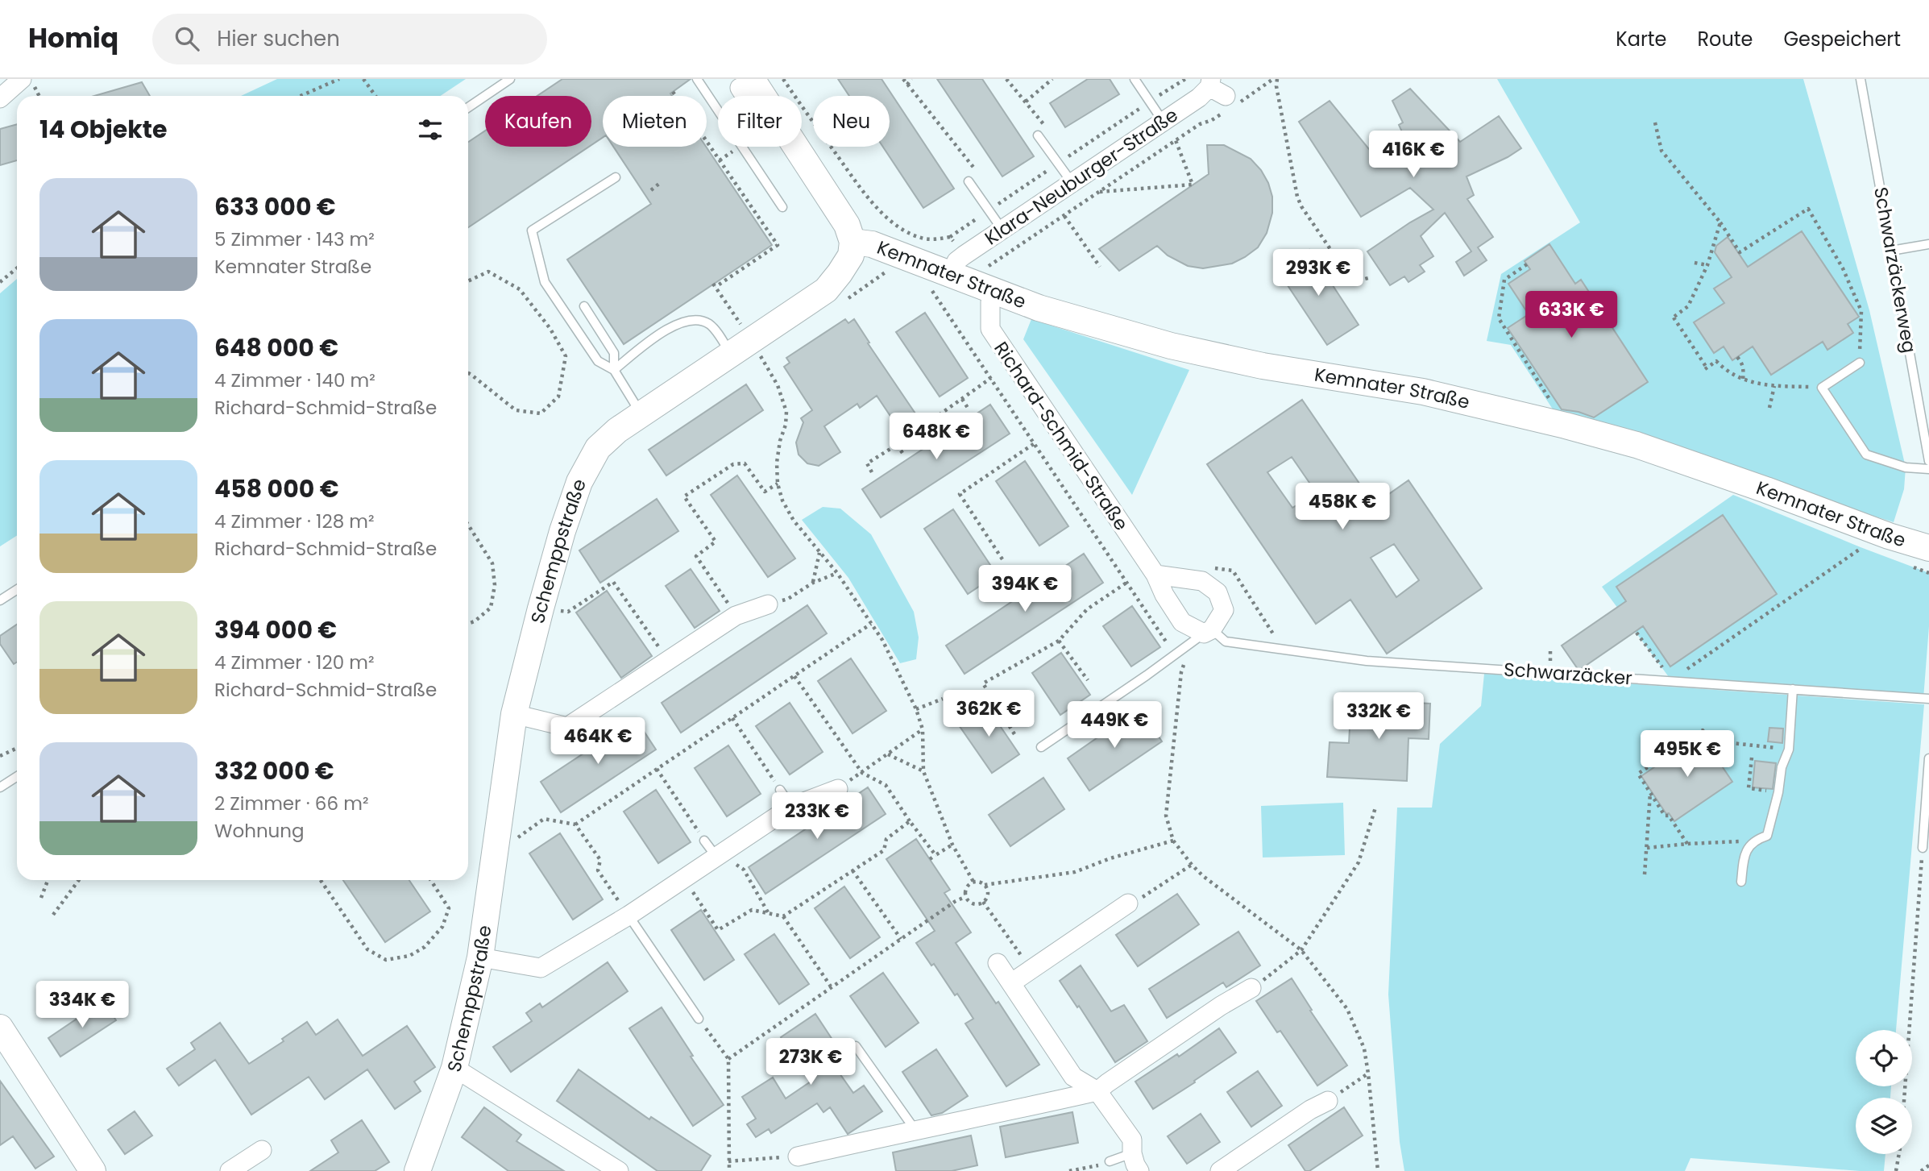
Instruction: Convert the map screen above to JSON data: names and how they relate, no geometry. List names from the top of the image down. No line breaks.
{"streets":{"street":["Klara-Neuburger-Straße","Kemnater Straße","Richard-Schmid-Straße","Schemppstraße"],"lane":["Schwarzäckerweg","Schwarzäcker"]},"crossings":[["Klara-Neuburger-Straße","Kemnater Straße"],["Kemnater Straße","Richard-Schmid-Straße"],["Kemnater Straße","Schemppstraße"],["Richard-Schmid-Straße","Schwarzäcker"]],"page":{"header":"Homiq","search":"Hier suchen","nav":["Karte","Route","Gespeichert"],"chip":["Kaufen","Mieten","Filter","Neu"],"heading":"14 Objekte","price":["416K €","293K €","633K €","648K €","458K €","394K €","362K €","332K €","449K €","464K €","495K €","233K €","334K €","273K €"],"list":[{"name":"633 000 €","note":"5 Zimmer · 143 m² · Kemnater Straße"},{"name":"648 000 €","note":"4 Zimmer · 140 m² · Richard-Schmid-Straße"},{"name":"458 000 €","note":"4 Zimmer · 128 m² · Richard-Schmid-Straße"},{"name":"394 000 €","note":"4 Zimmer · 120 m² · Richard-Schmid-Straße"},{"name":"332 000 €","note":"2 Zimmer · 66 m² · Wohnung"}]}}
